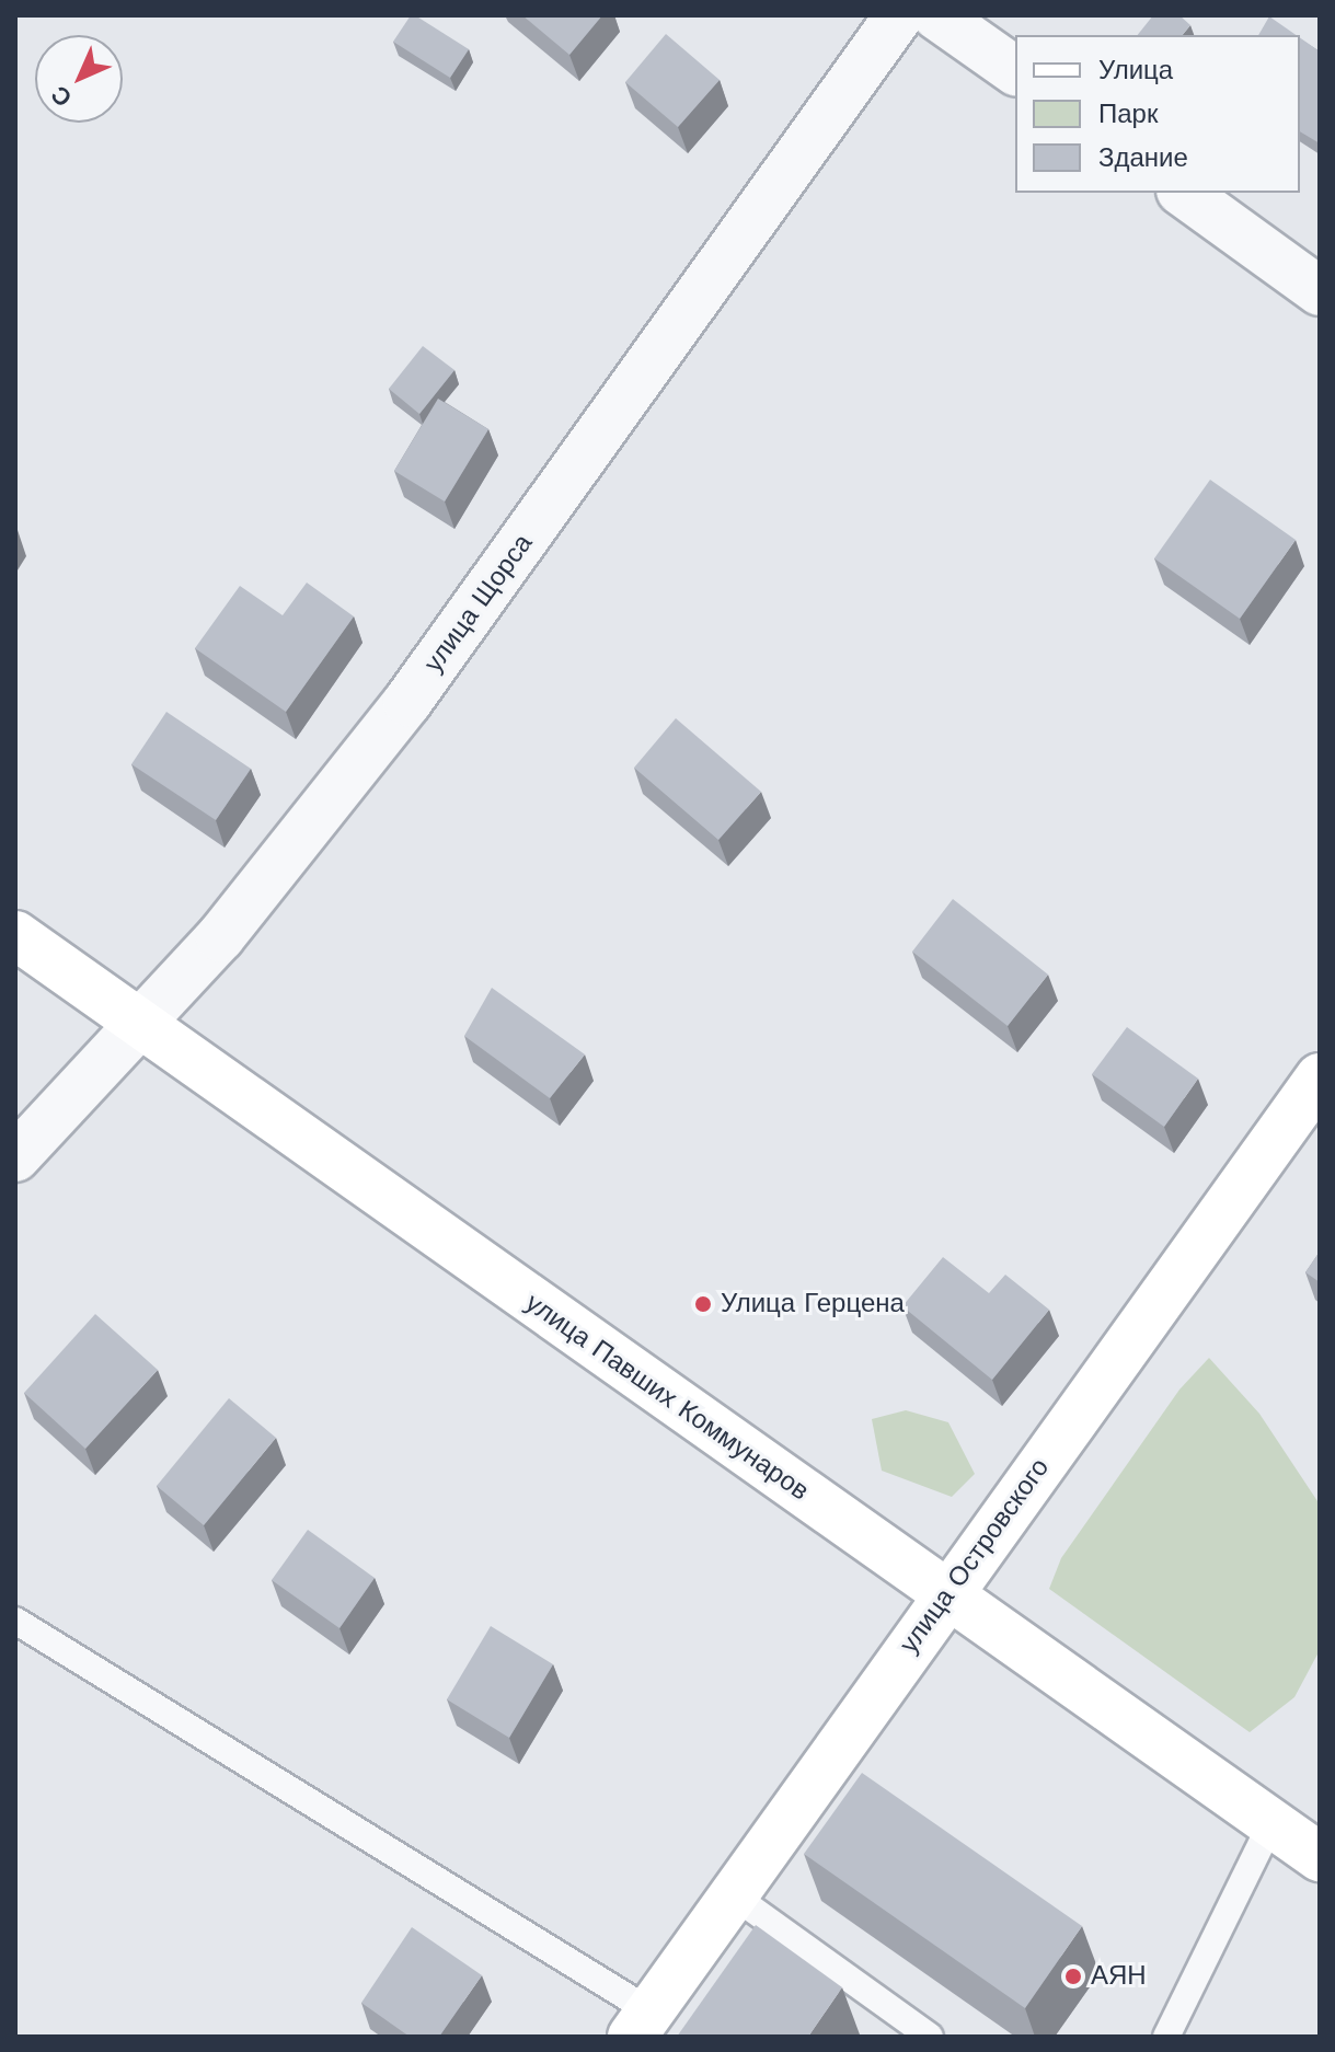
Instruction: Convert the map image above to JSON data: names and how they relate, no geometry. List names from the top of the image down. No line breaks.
{"streets":{"street":["улица Щорса","улица Павших Коммунаров","улица Островского"]},"crossings":[["улица Щорса","улица Павших Коммунаров"],["улица Павших Коммунаров","улица Островского"]],"places":["Улица Герцена","АЯН"],"legend":["Улица","Парк","Здание"],"north":"bottom left"}
